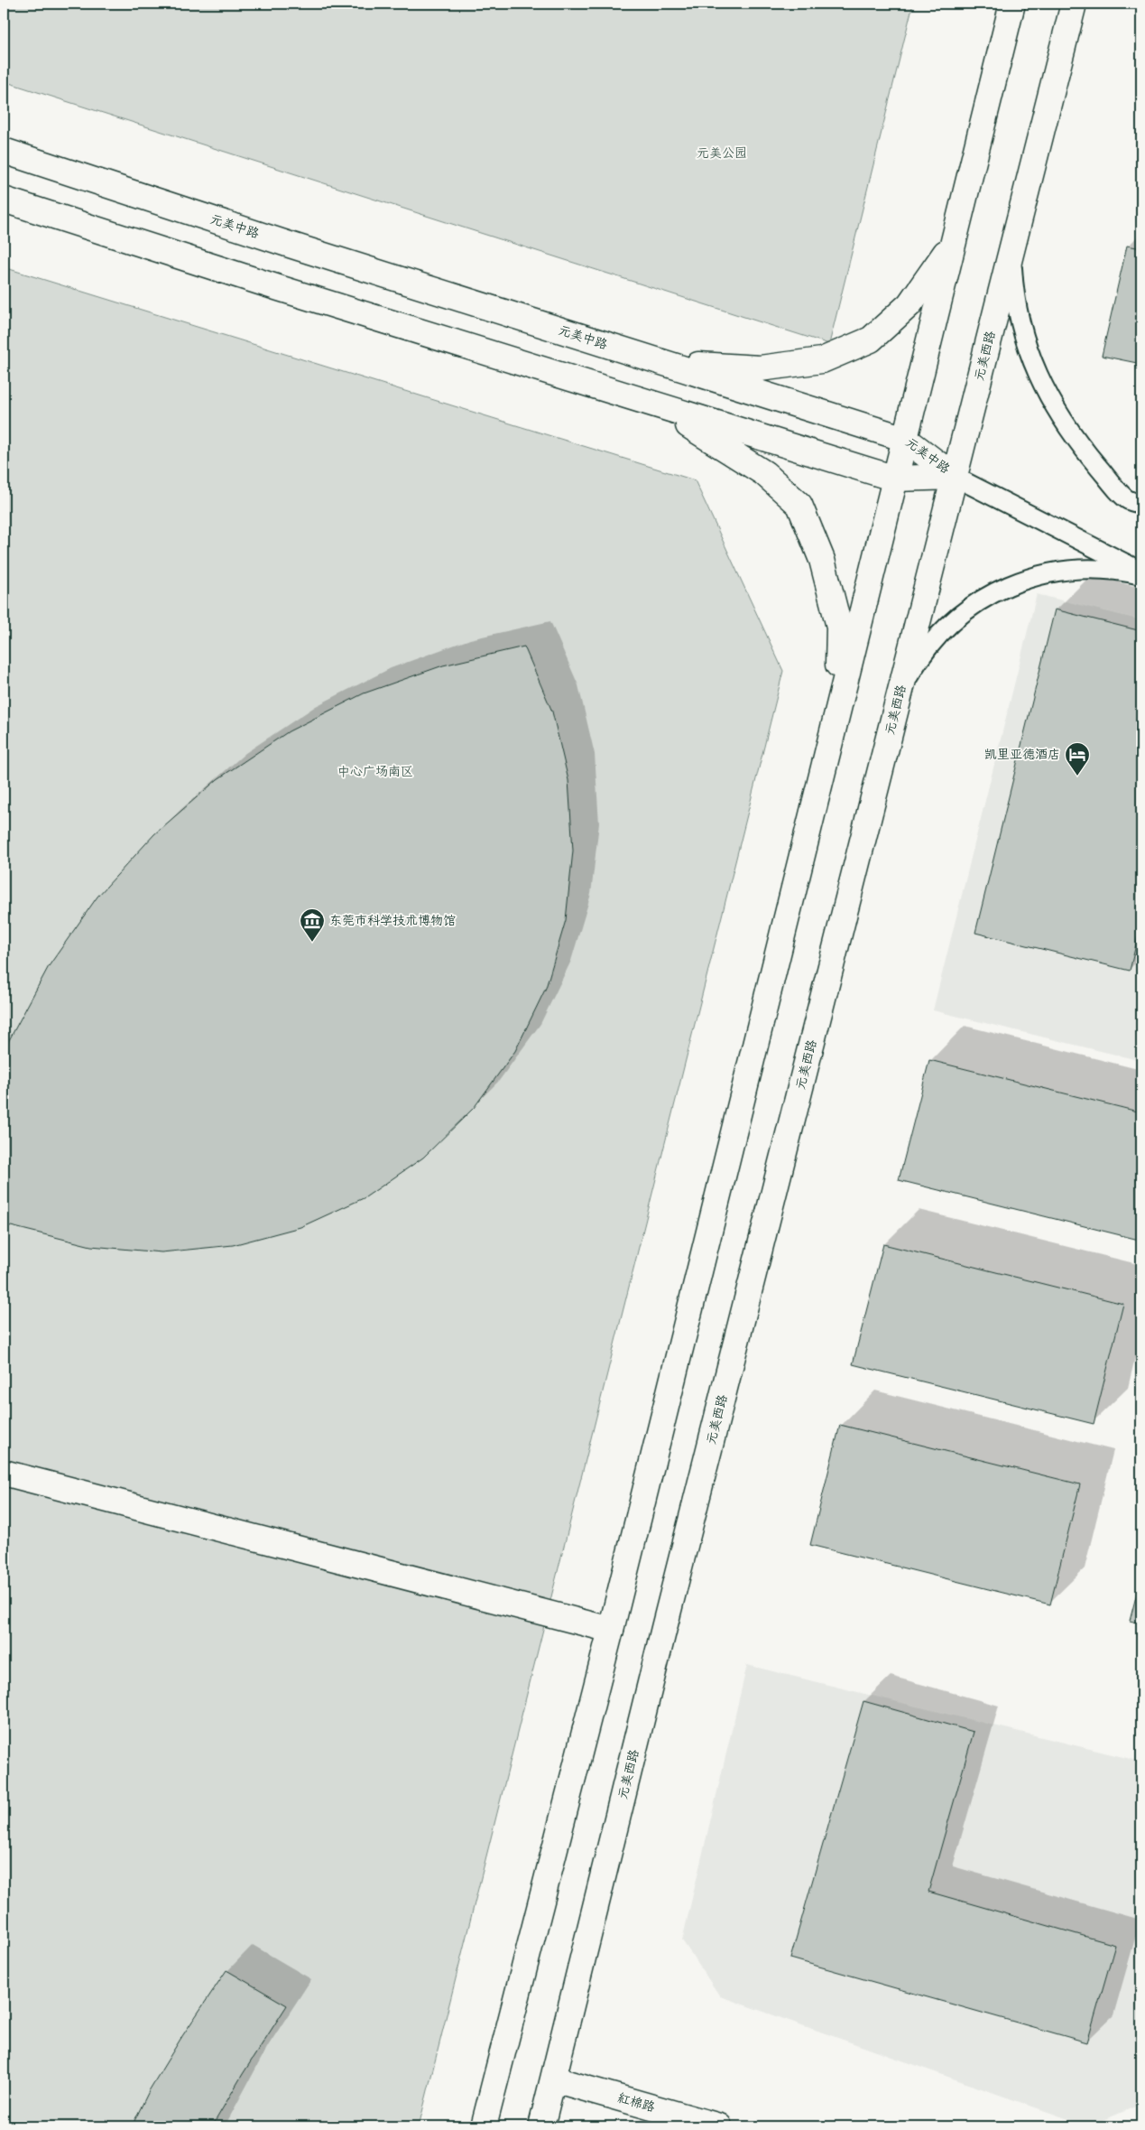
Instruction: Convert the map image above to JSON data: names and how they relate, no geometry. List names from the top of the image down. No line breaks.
{"streets":{"main road":["元美中路","元美西路","紅棉路"]},"crossings":[["元美中路","元美西路"],["元美西路","紅棉路"]],"parks":["元美公园","中心广场南区"],"places":{"hotel":["凯里亚德酒店"],"museum":["东莞市科学技术博物馆"]}}
